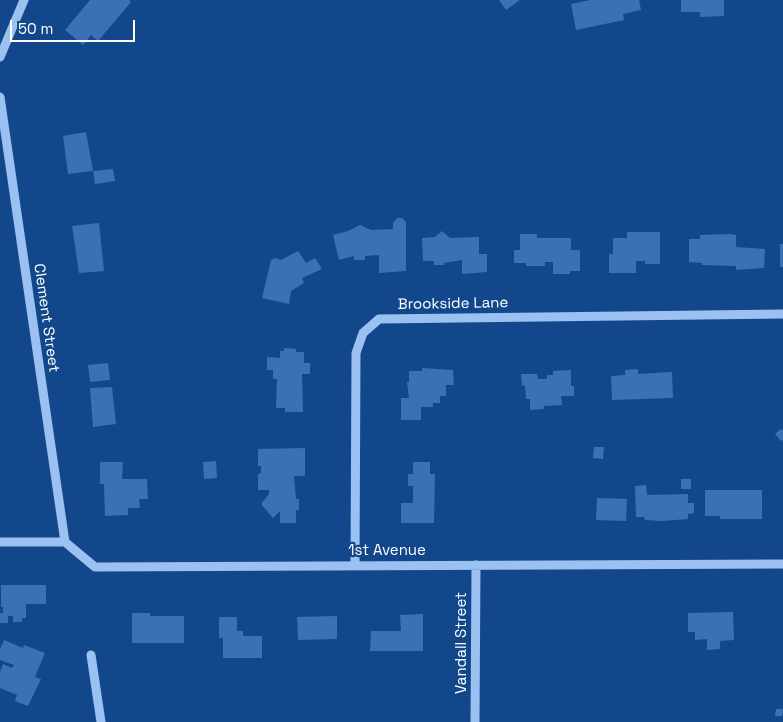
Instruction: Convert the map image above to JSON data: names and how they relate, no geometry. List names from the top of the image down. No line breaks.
{"streets":{"street":["Brookside Lane","Clement Street","1st Avenue","Vandall Street"]},"crossings":[["Brookside Lane","1st Avenue"],["Clement Street","1st Avenue"],["1st Avenue","Vandall Street"]],"scale_bar":"50 m"}
